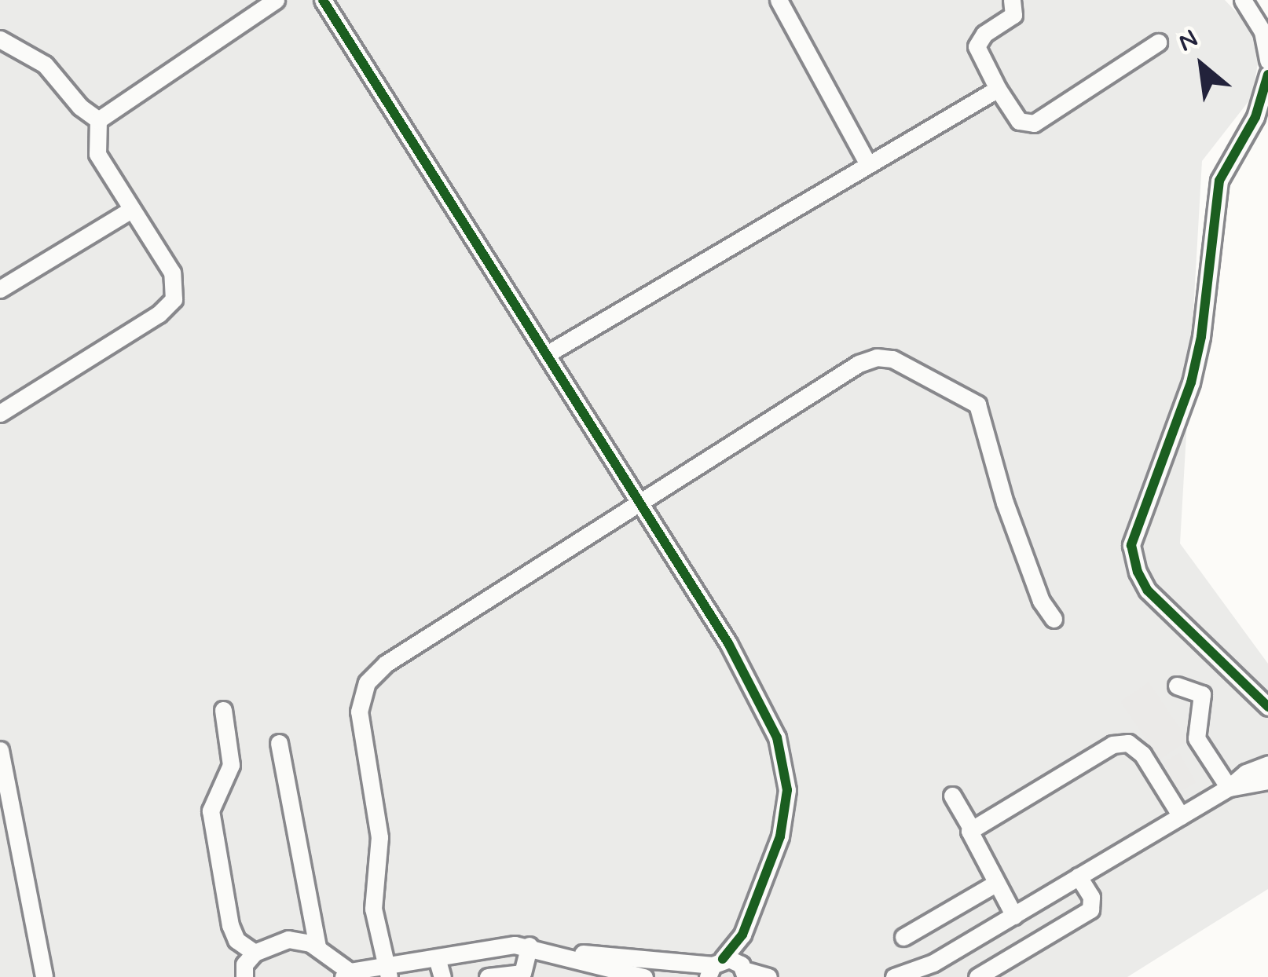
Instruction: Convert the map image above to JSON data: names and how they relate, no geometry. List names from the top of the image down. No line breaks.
{"north":"top left"}
